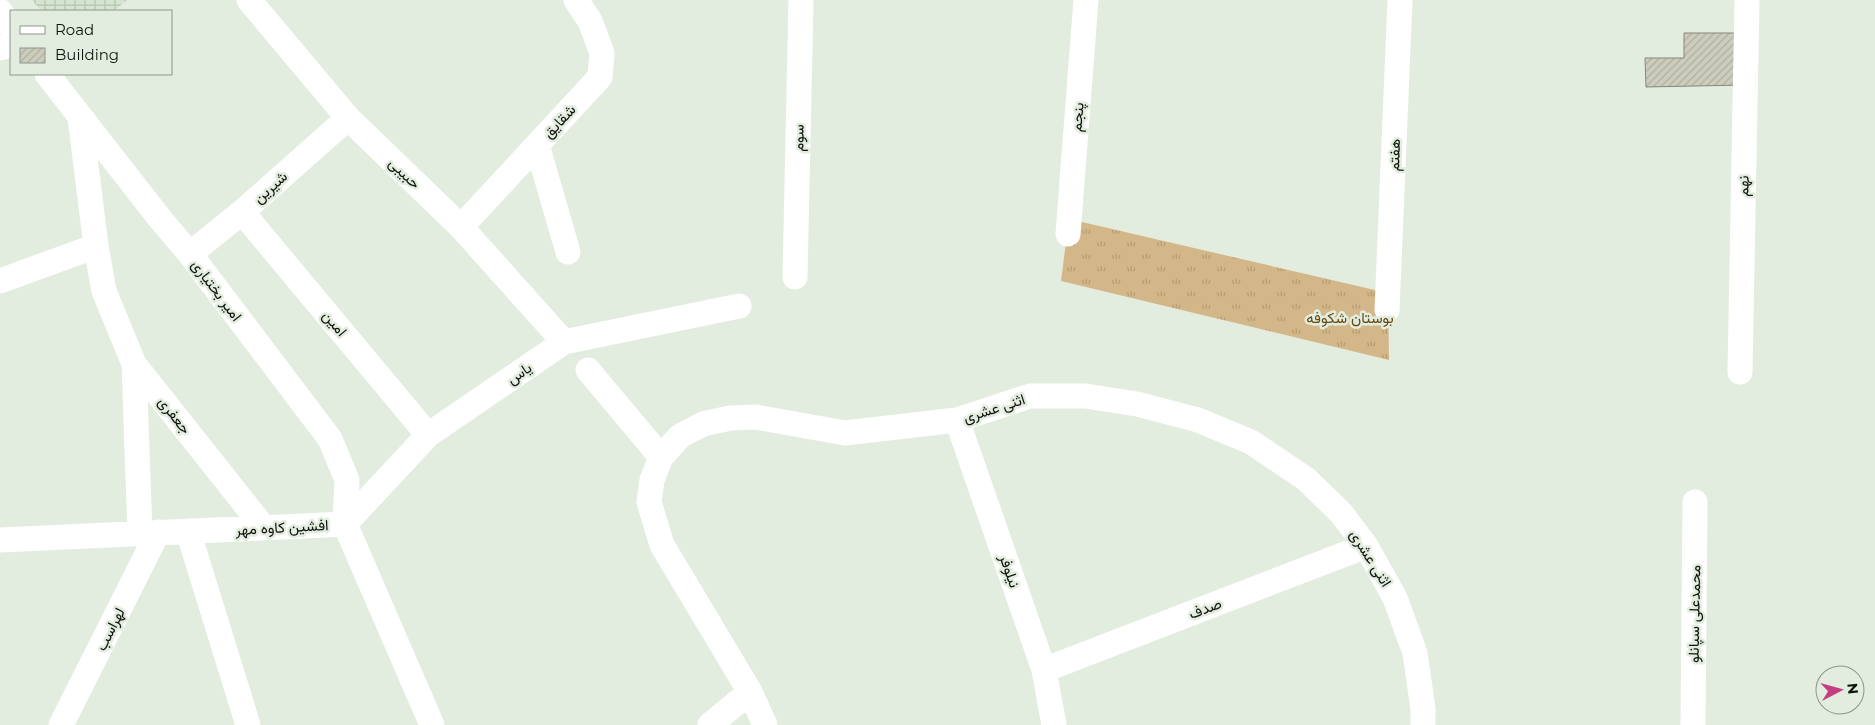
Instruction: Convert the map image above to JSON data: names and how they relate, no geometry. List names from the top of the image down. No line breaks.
{"streets":{"street":["پنجم","شقایق","سوم","هفتم","حبیبی","نهم","شیرین","امیر بختیاری","امین","یاس","اثنی عشری","جعفری","افشین کاوه مهر","نیلوفر","صدف","محمدعلی سپانلو","لهراسب"]},"crossings":[["شقایق","حبیبی"],["حبیبی","شیرین"],["حبیبی","یاس"],["شیرین","امیر بختیاری"],["شیرین","امین"],["امیر بختیاری","یاس"],["امیر بختیاری","جعفری"],["امیر بختیاری","افشین کاوه مهر"],["امین","یاس"],["یاس","افشین کاوه مهر"],["اثنی عشری","نیلوفر"],["اثنی عشری","صدف"],["جعفری","افشین کاوه مهر"],["جعفری","لهراسب"],["افشین کاوه مهر","لهراسب"],["نیلوفر","صدف"]],"parks":["بوستان شکوفه"],"legend":["Road","Building"],"north":"right"}
